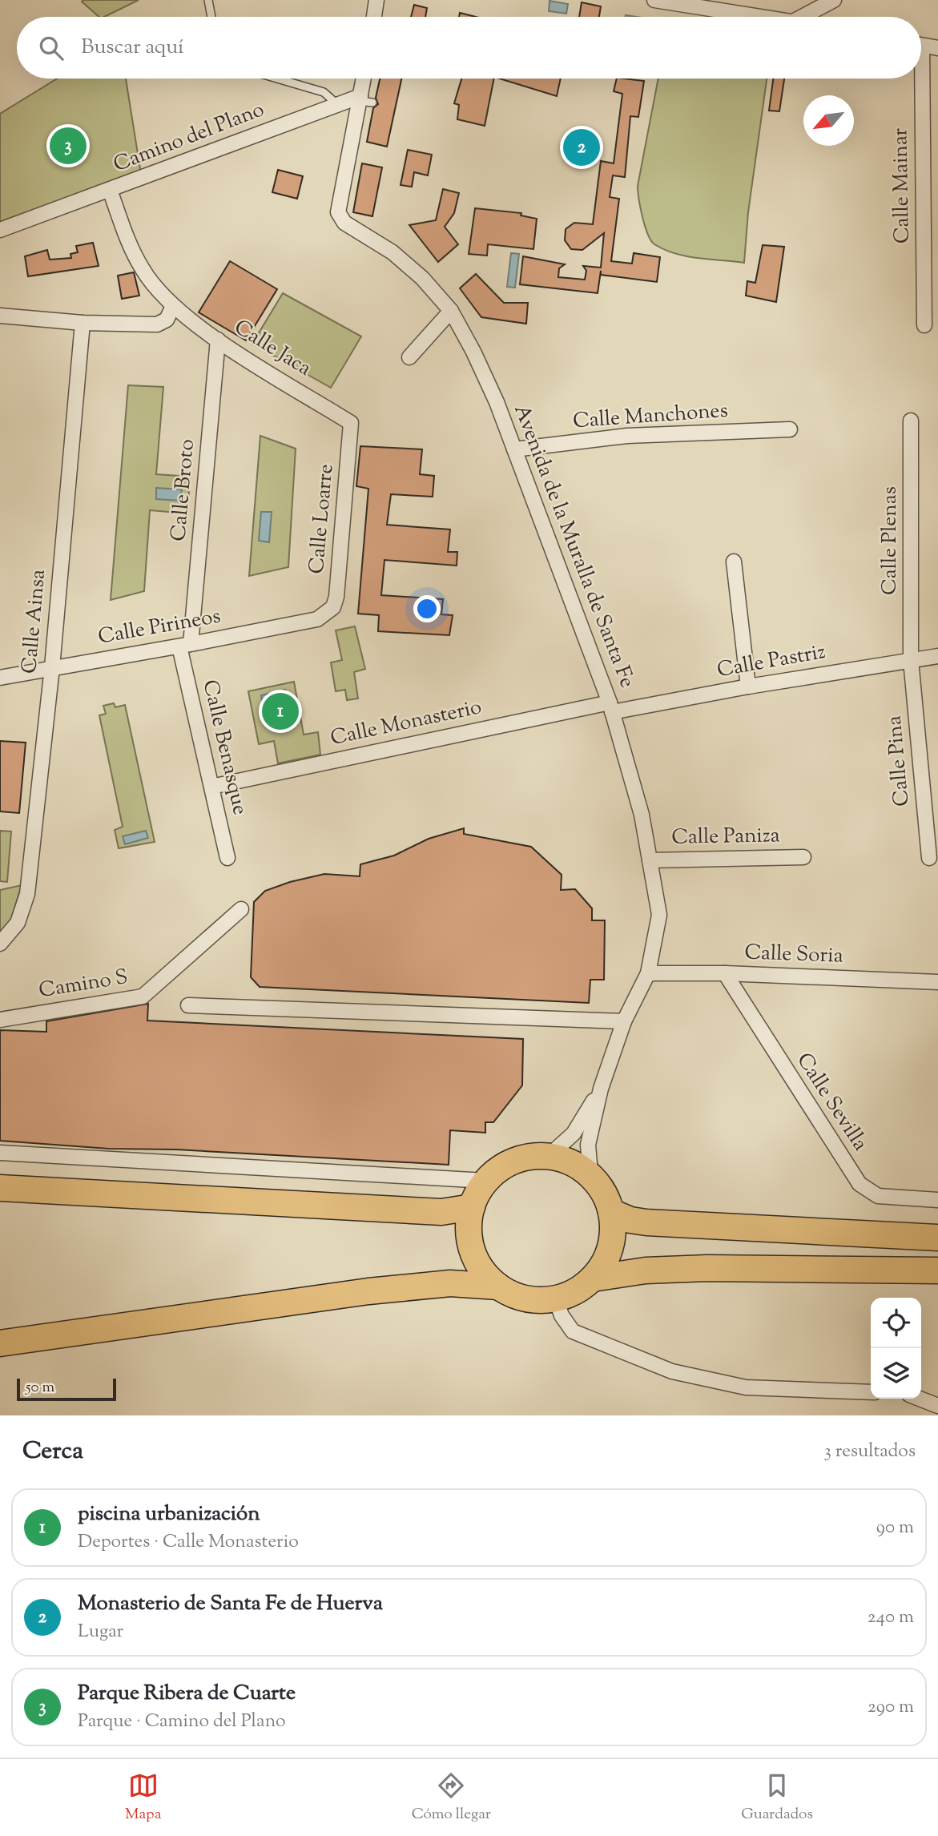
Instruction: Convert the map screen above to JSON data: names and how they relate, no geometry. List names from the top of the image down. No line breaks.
{"streets":{"street":["Camino del Plano","Calle Mainar","Calle Jaca","Calle Manchones","Calle Broto","Calle Loarre","Calle Plenas","Avenida de la Muralla de Santa Fe","Calle Ainsa","Calle Pirineos","Calle Pastriz","Calle Monasterio","Calle Benasque","Calle Pina","Calle Paniza","Calle Soria","Camino S","Calle Sevilla"]},"crossings":[["Camino del Plano","Calle Jaca"],["Camino del Plano","Avenida de la Muralla de Santa Fe"],["Calle Jaca","Calle Broto"],["Calle Jaca","Calle Loarre"],["Calle Manchones","Avenida de la Muralla de Santa Fe"],["Calle Broto","Calle Pirineos"],["Calle Broto","Calle Benasque"],["Calle Loarre","Calle Pirineos"],["Calle Plenas","Calle Pastriz"],["Calle Plenas","Calle Pina"],["Avenida de la Muralla de Santa Fe","Calle Pastriz"],["Avenida de la Muralla de Santa Fe","Calle Monasterio"],["Avenida de la Muralla de Santa Fe","Calle Paniza"],["Avenida de la Muralla de Santa Fe","Calle Soria"],["Calle Ainsa","Calle Pirineos"],["Calle Pirineos","Calle Benasque"],["Calle Pastriz","Calle Monasterio"],["Calle Pastriz","Calle Pina"],["Calle Monasterio","Calle Benasque"],["Calle Soria","Calle Sevilla"]],"scale_bar":"50 m","north":"bottom left","page":{"search":"Buscar aquí","pins":["3","2","1"],"scale":"50 m","heading":["Cerca","3 resultados"],"list":[{"mark":"1","name":"piscina urbanización","note":"Deportes · Calle Monasterio","value":"90 m"},{"mark":"2","name":"Monasterio de Santa Fe de Huerva","note":"Lugar","value":"240 m"},{"mark":"3","name":"Parque Ribera de Cuarte","note":"Parque · Camino del Plano","value":"290 m"}],"nav":["Mapa","Cómo llegar","Guardados"]}}
